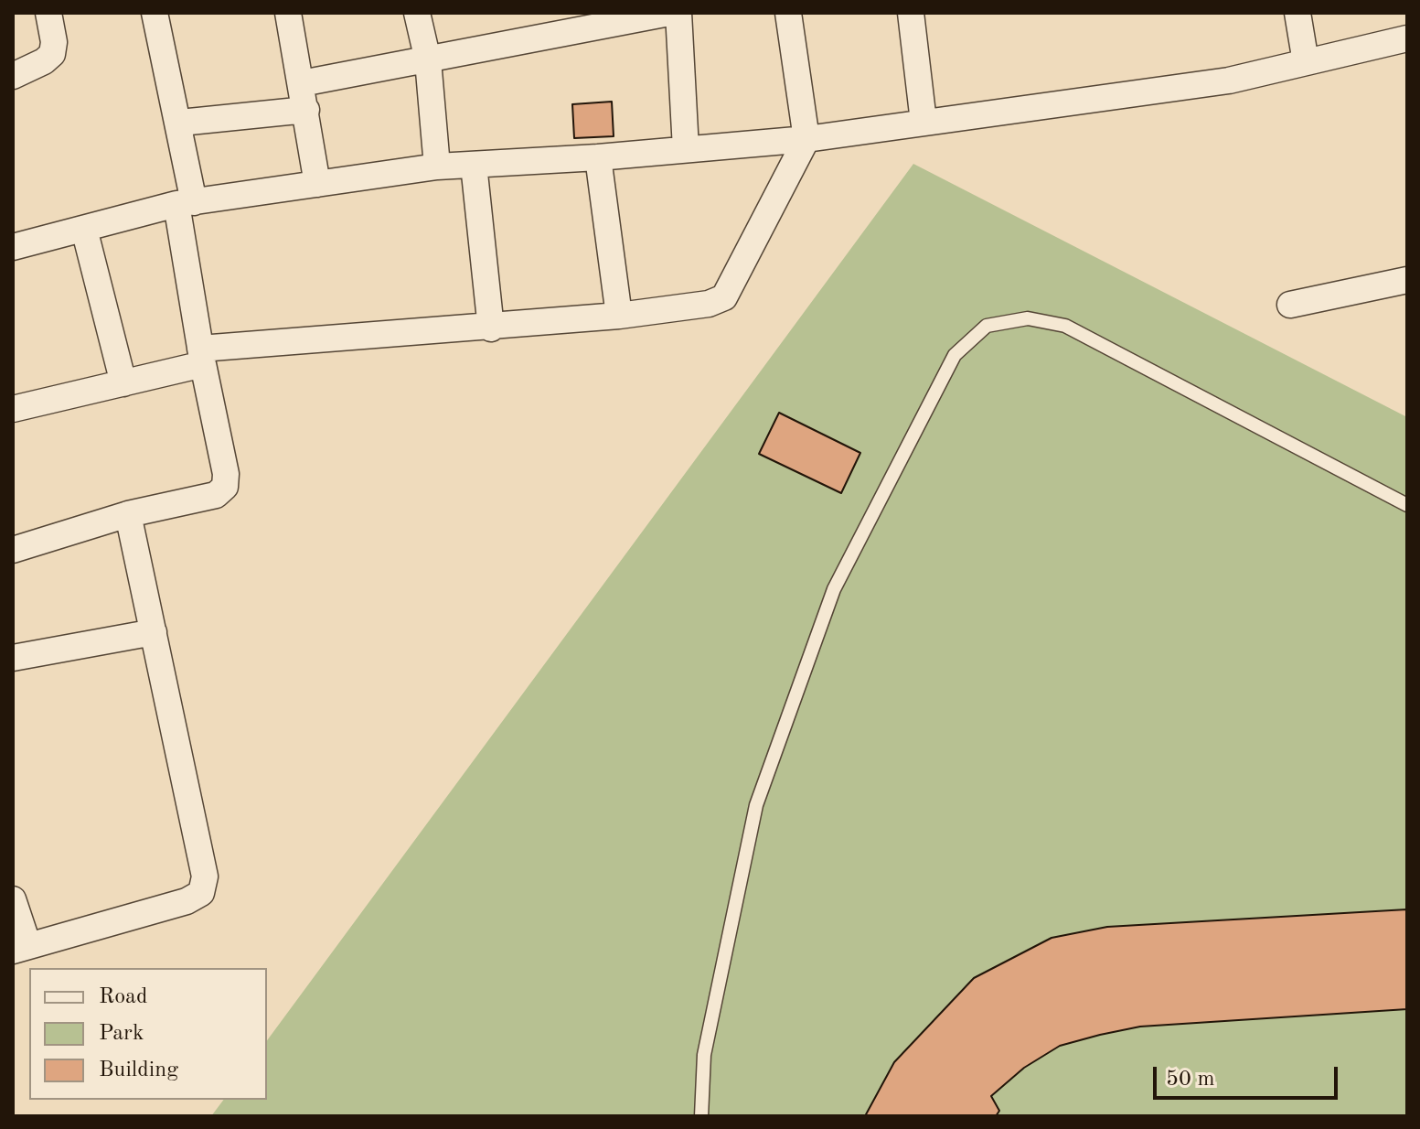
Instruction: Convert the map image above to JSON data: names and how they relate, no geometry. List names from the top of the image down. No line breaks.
{"legend":["Road","Park","Building"],"scale_bar":"50 m"}
